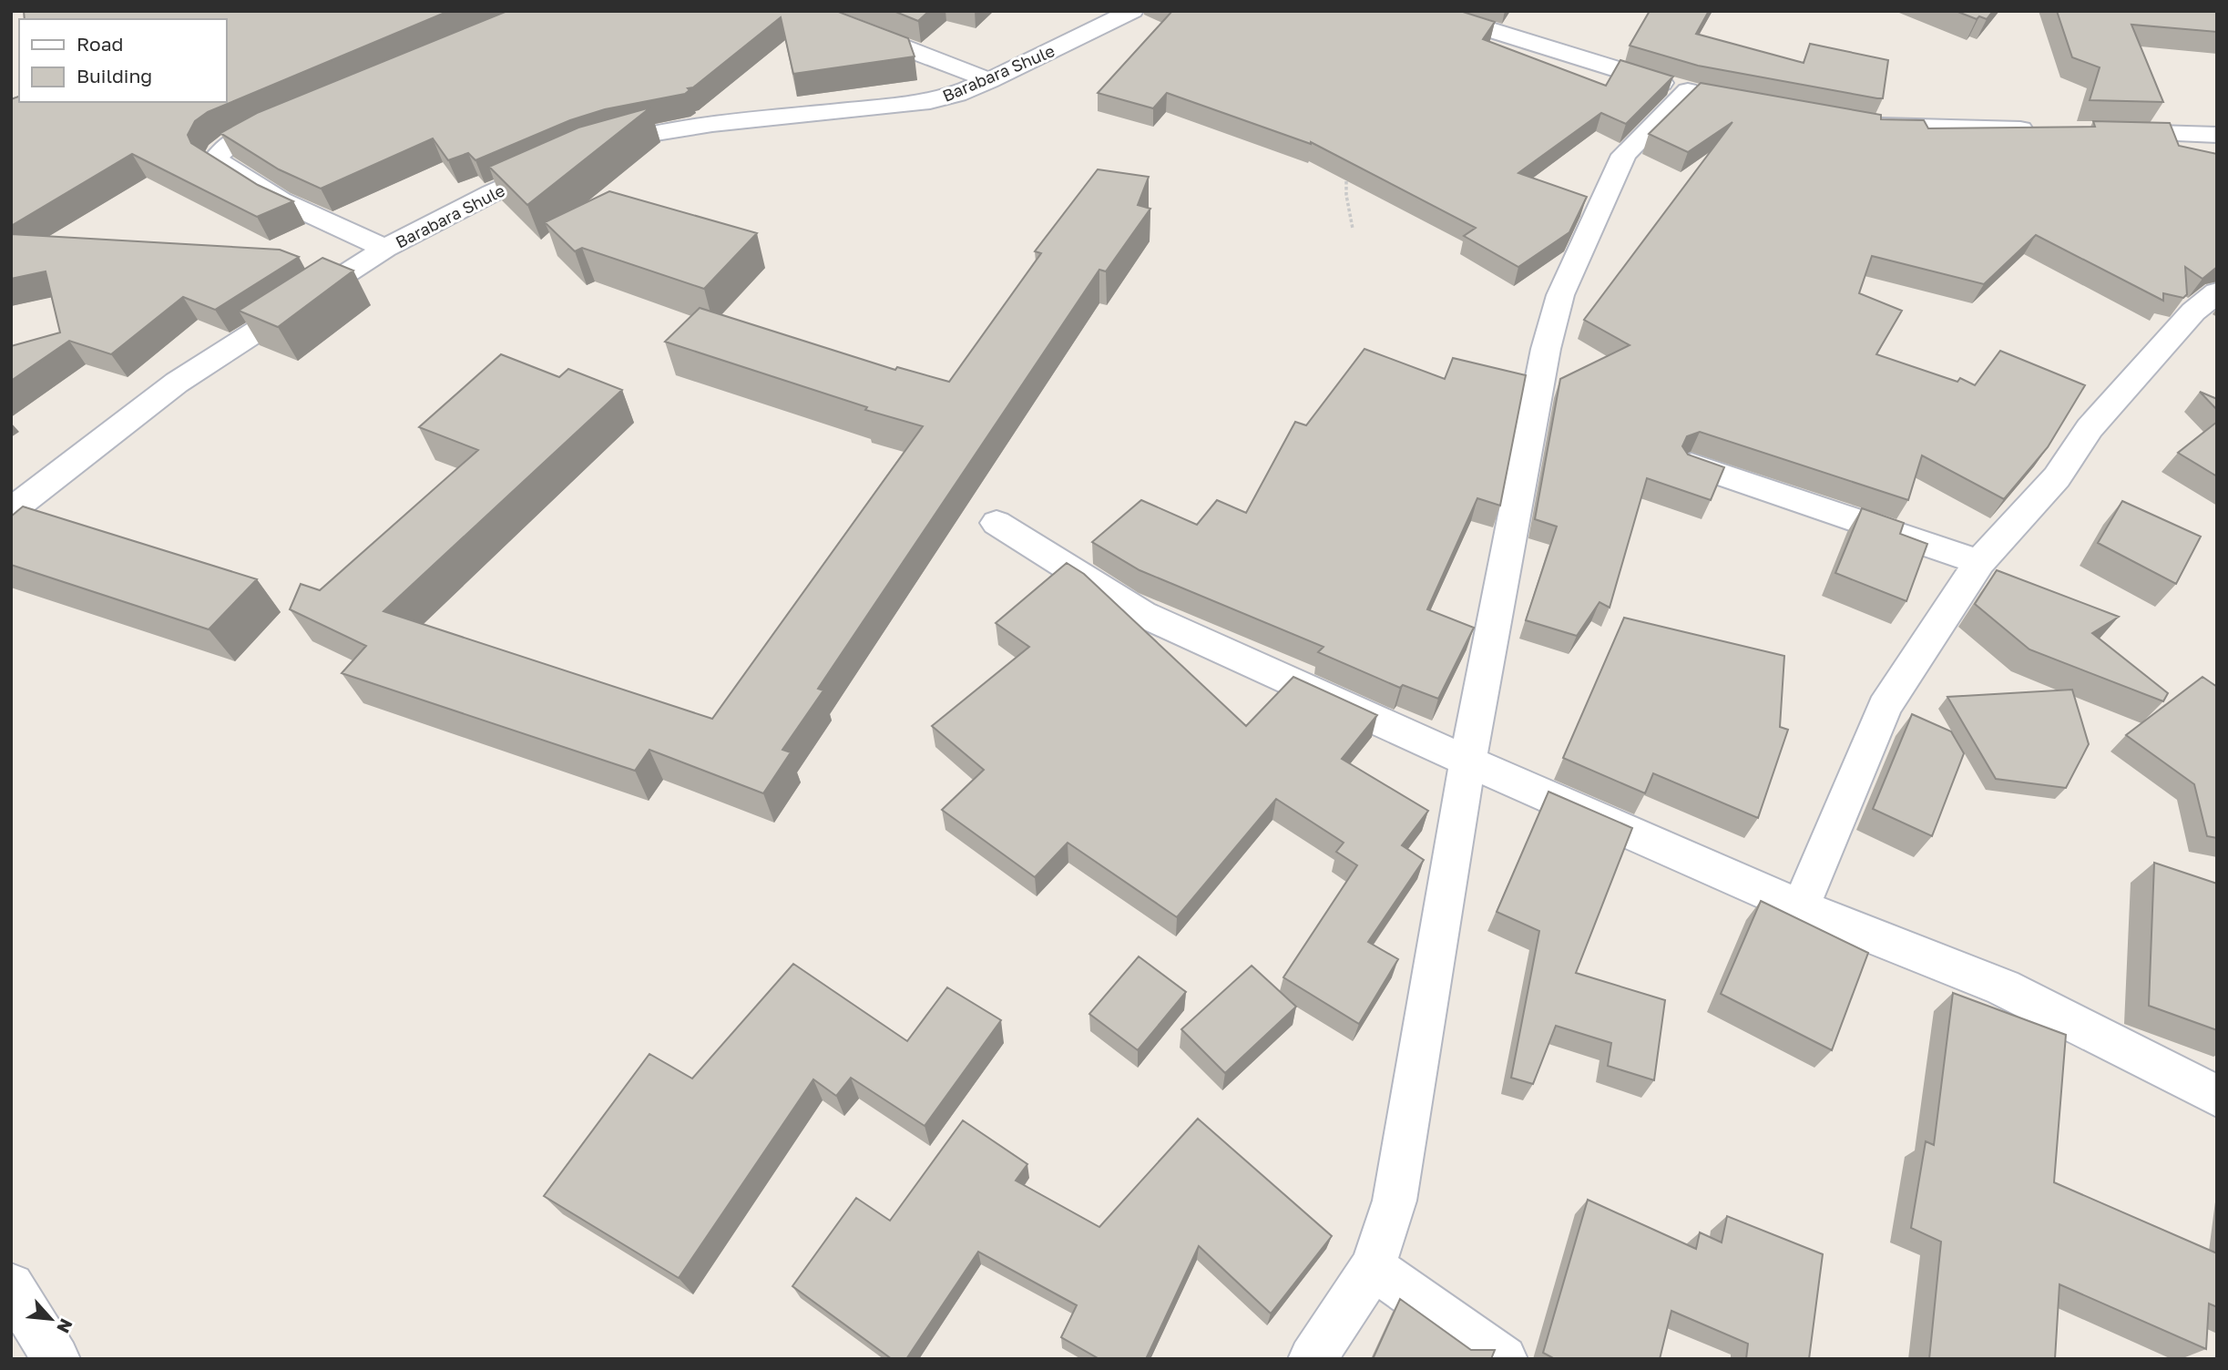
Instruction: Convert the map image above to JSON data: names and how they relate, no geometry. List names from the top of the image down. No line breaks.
{"streets":{"street":["Barabara Shule"]},"legend":["Road","Building"],"north":"bottom right"}
